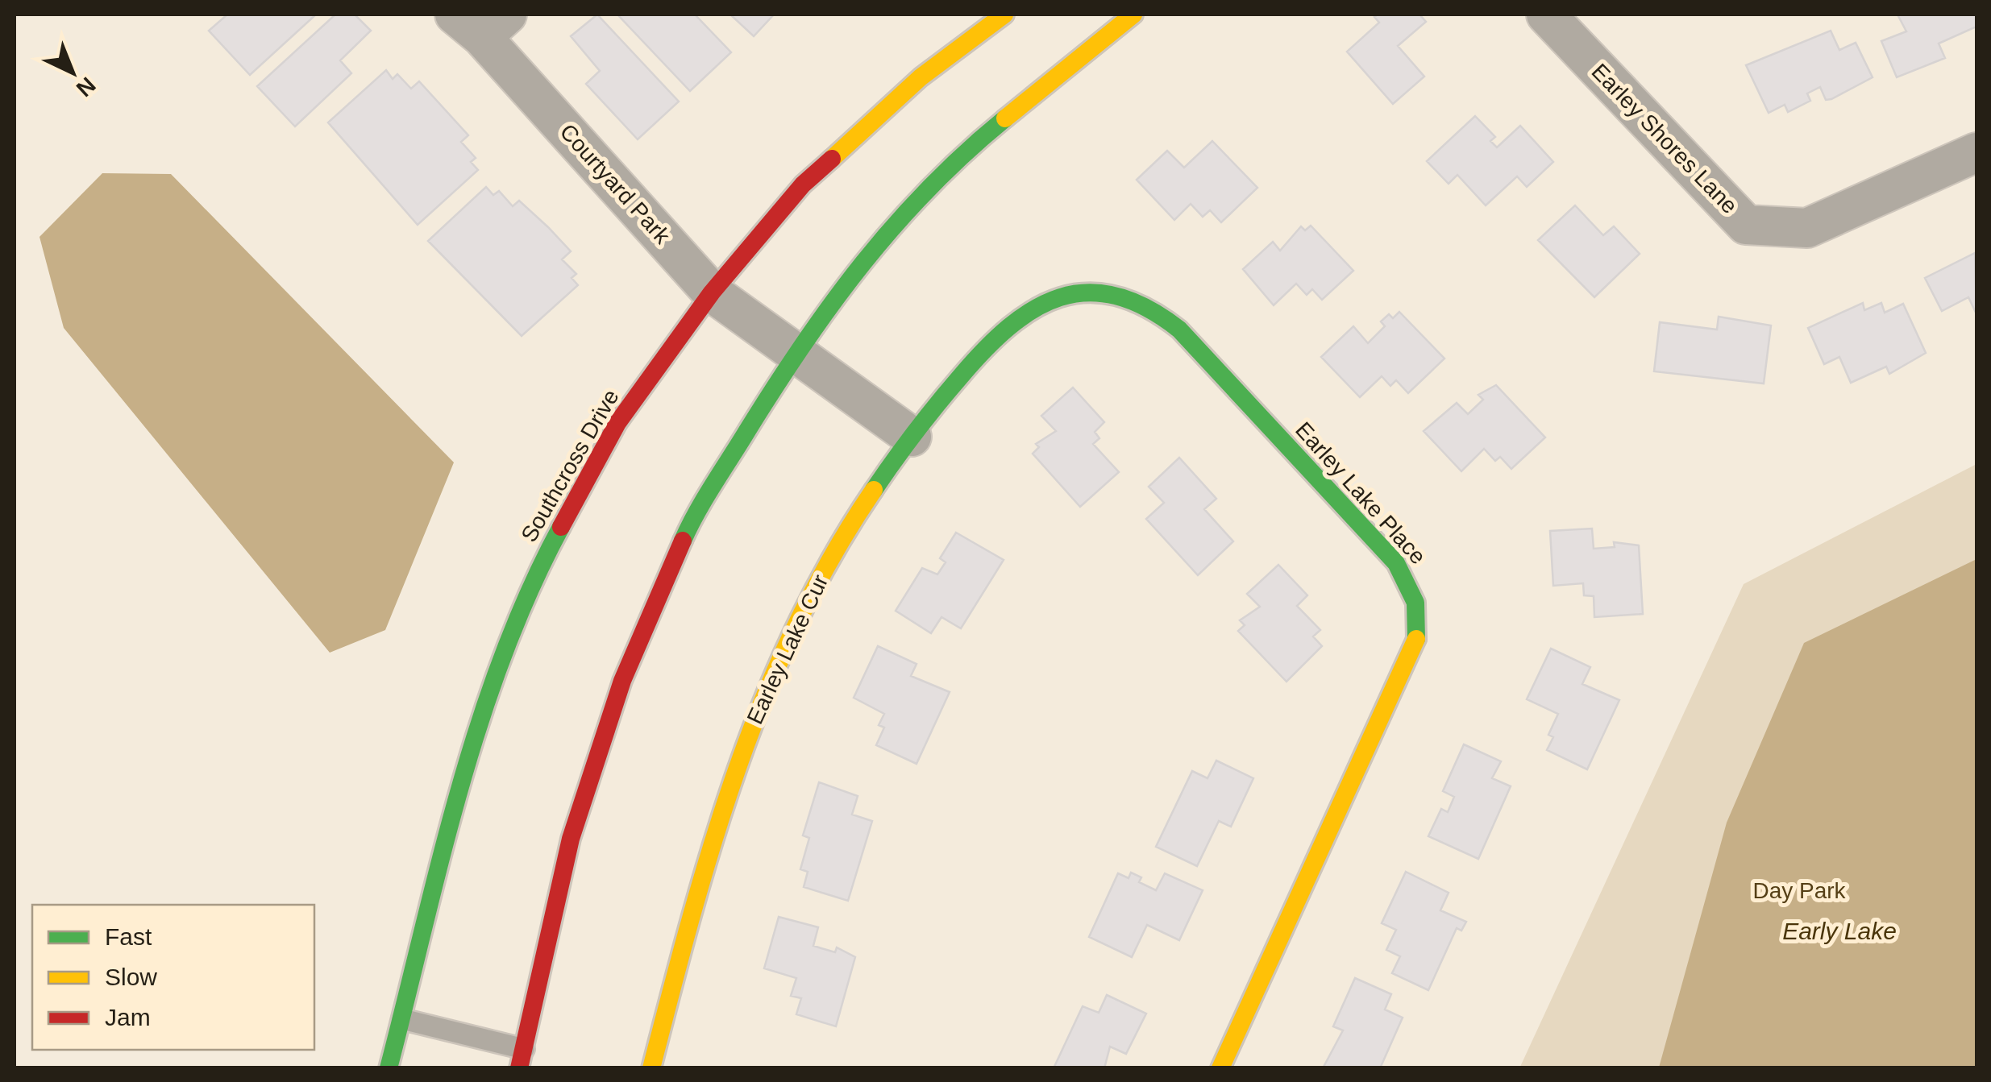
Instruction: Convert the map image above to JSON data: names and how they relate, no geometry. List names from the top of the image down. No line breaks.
{"streets":{"street":["Earley Shores Lane","Courtyard Park","Southcross Drive","Earley Lake Place","Earley Lake Cur"]},"crossings":[["Courtyard Park","Southcross Drive"],["Earley Lake Place","Earley Lake Cur"]],"water":["Early Lake"],"parks":["Day Park"],"legend":["Fast","Slow","Jam"],"north":"bottom right"}
